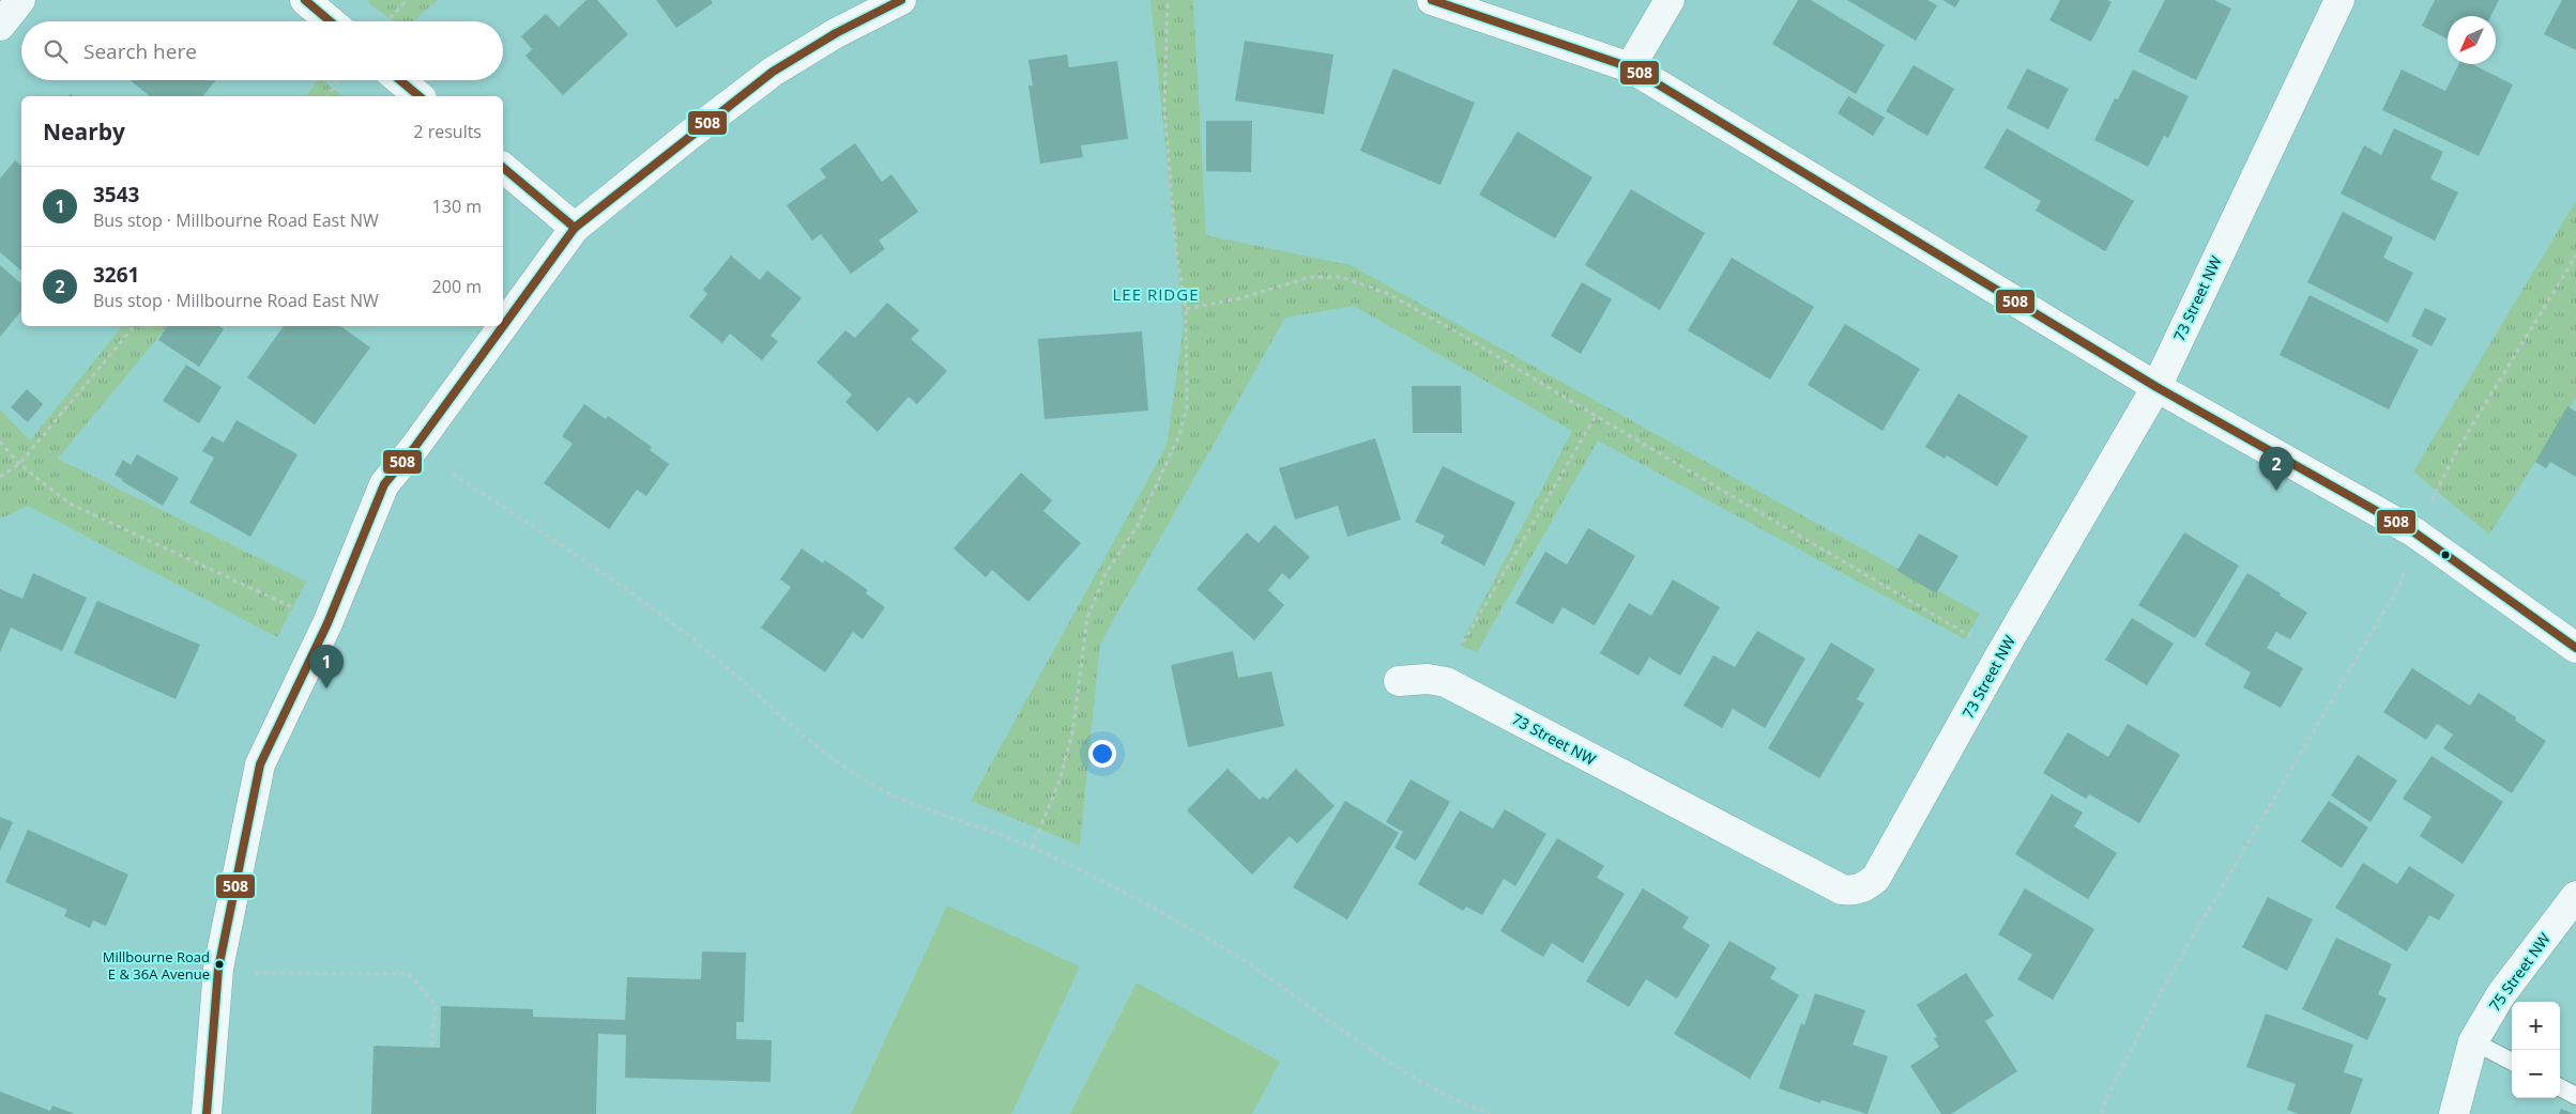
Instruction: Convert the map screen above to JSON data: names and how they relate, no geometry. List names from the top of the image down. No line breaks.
{"streets":{"street":["73 Street NW","75 Street NW"]},"districts":["LEE RIDGE"],"places":["Millbourne Road E & 36A Avenue"],"lines":["transit line 508"],"north":"bottom left","page":{"search":"Search here","heading":["Nearby","2 results"],"list":[{"mark":"1","name":"3543","note":"Bus stop · Millbourne Road East NW","value":"130 m"},{"mark":"2","name":"3261","note":"Bus stop · Millbourne Road East NW","value":"200 m"}],"pins":["2","1"],"map_buttons":["+","−"]}}
